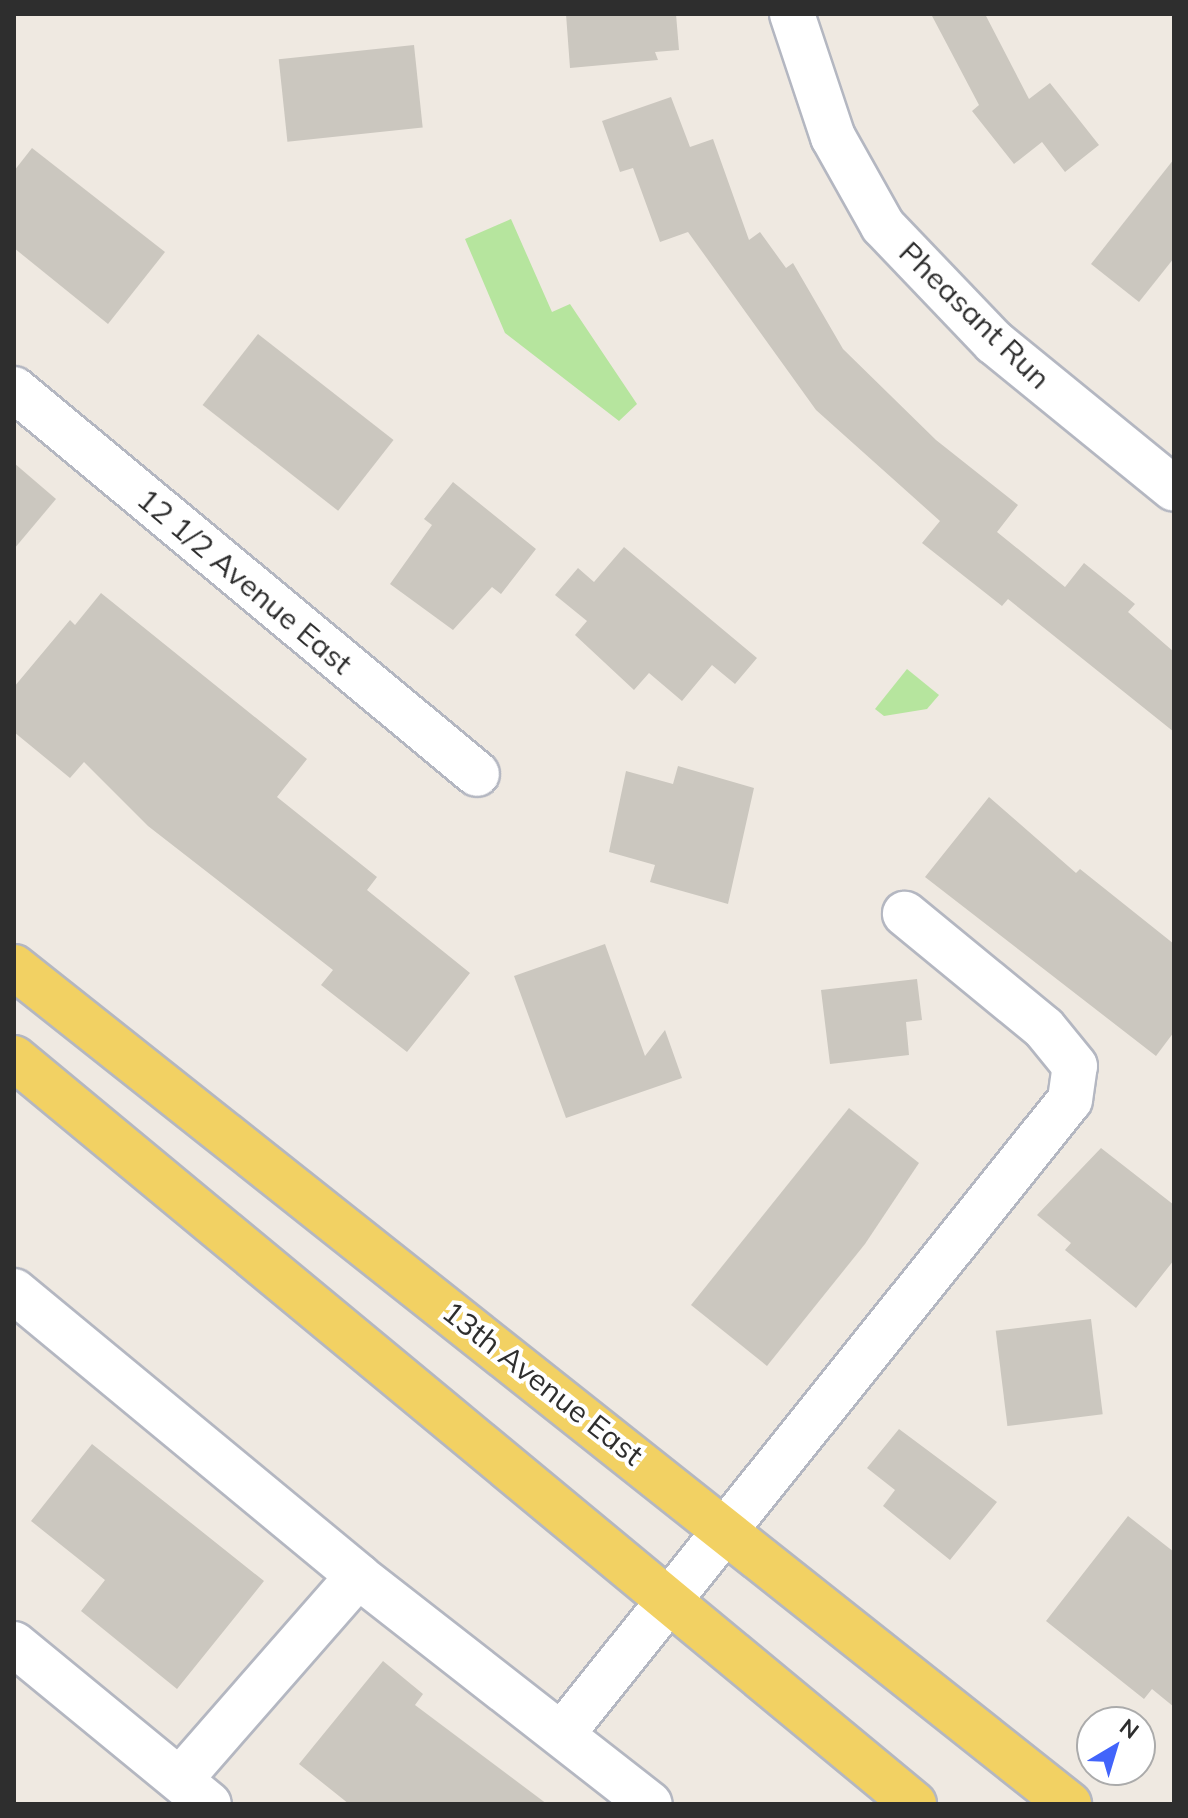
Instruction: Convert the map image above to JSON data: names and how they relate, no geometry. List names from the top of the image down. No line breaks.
{"streets":{"main road":["13th Avenue East"],"street":["Pheasant Run","12 1/2 Avenue East"]},"north":"top right"}
